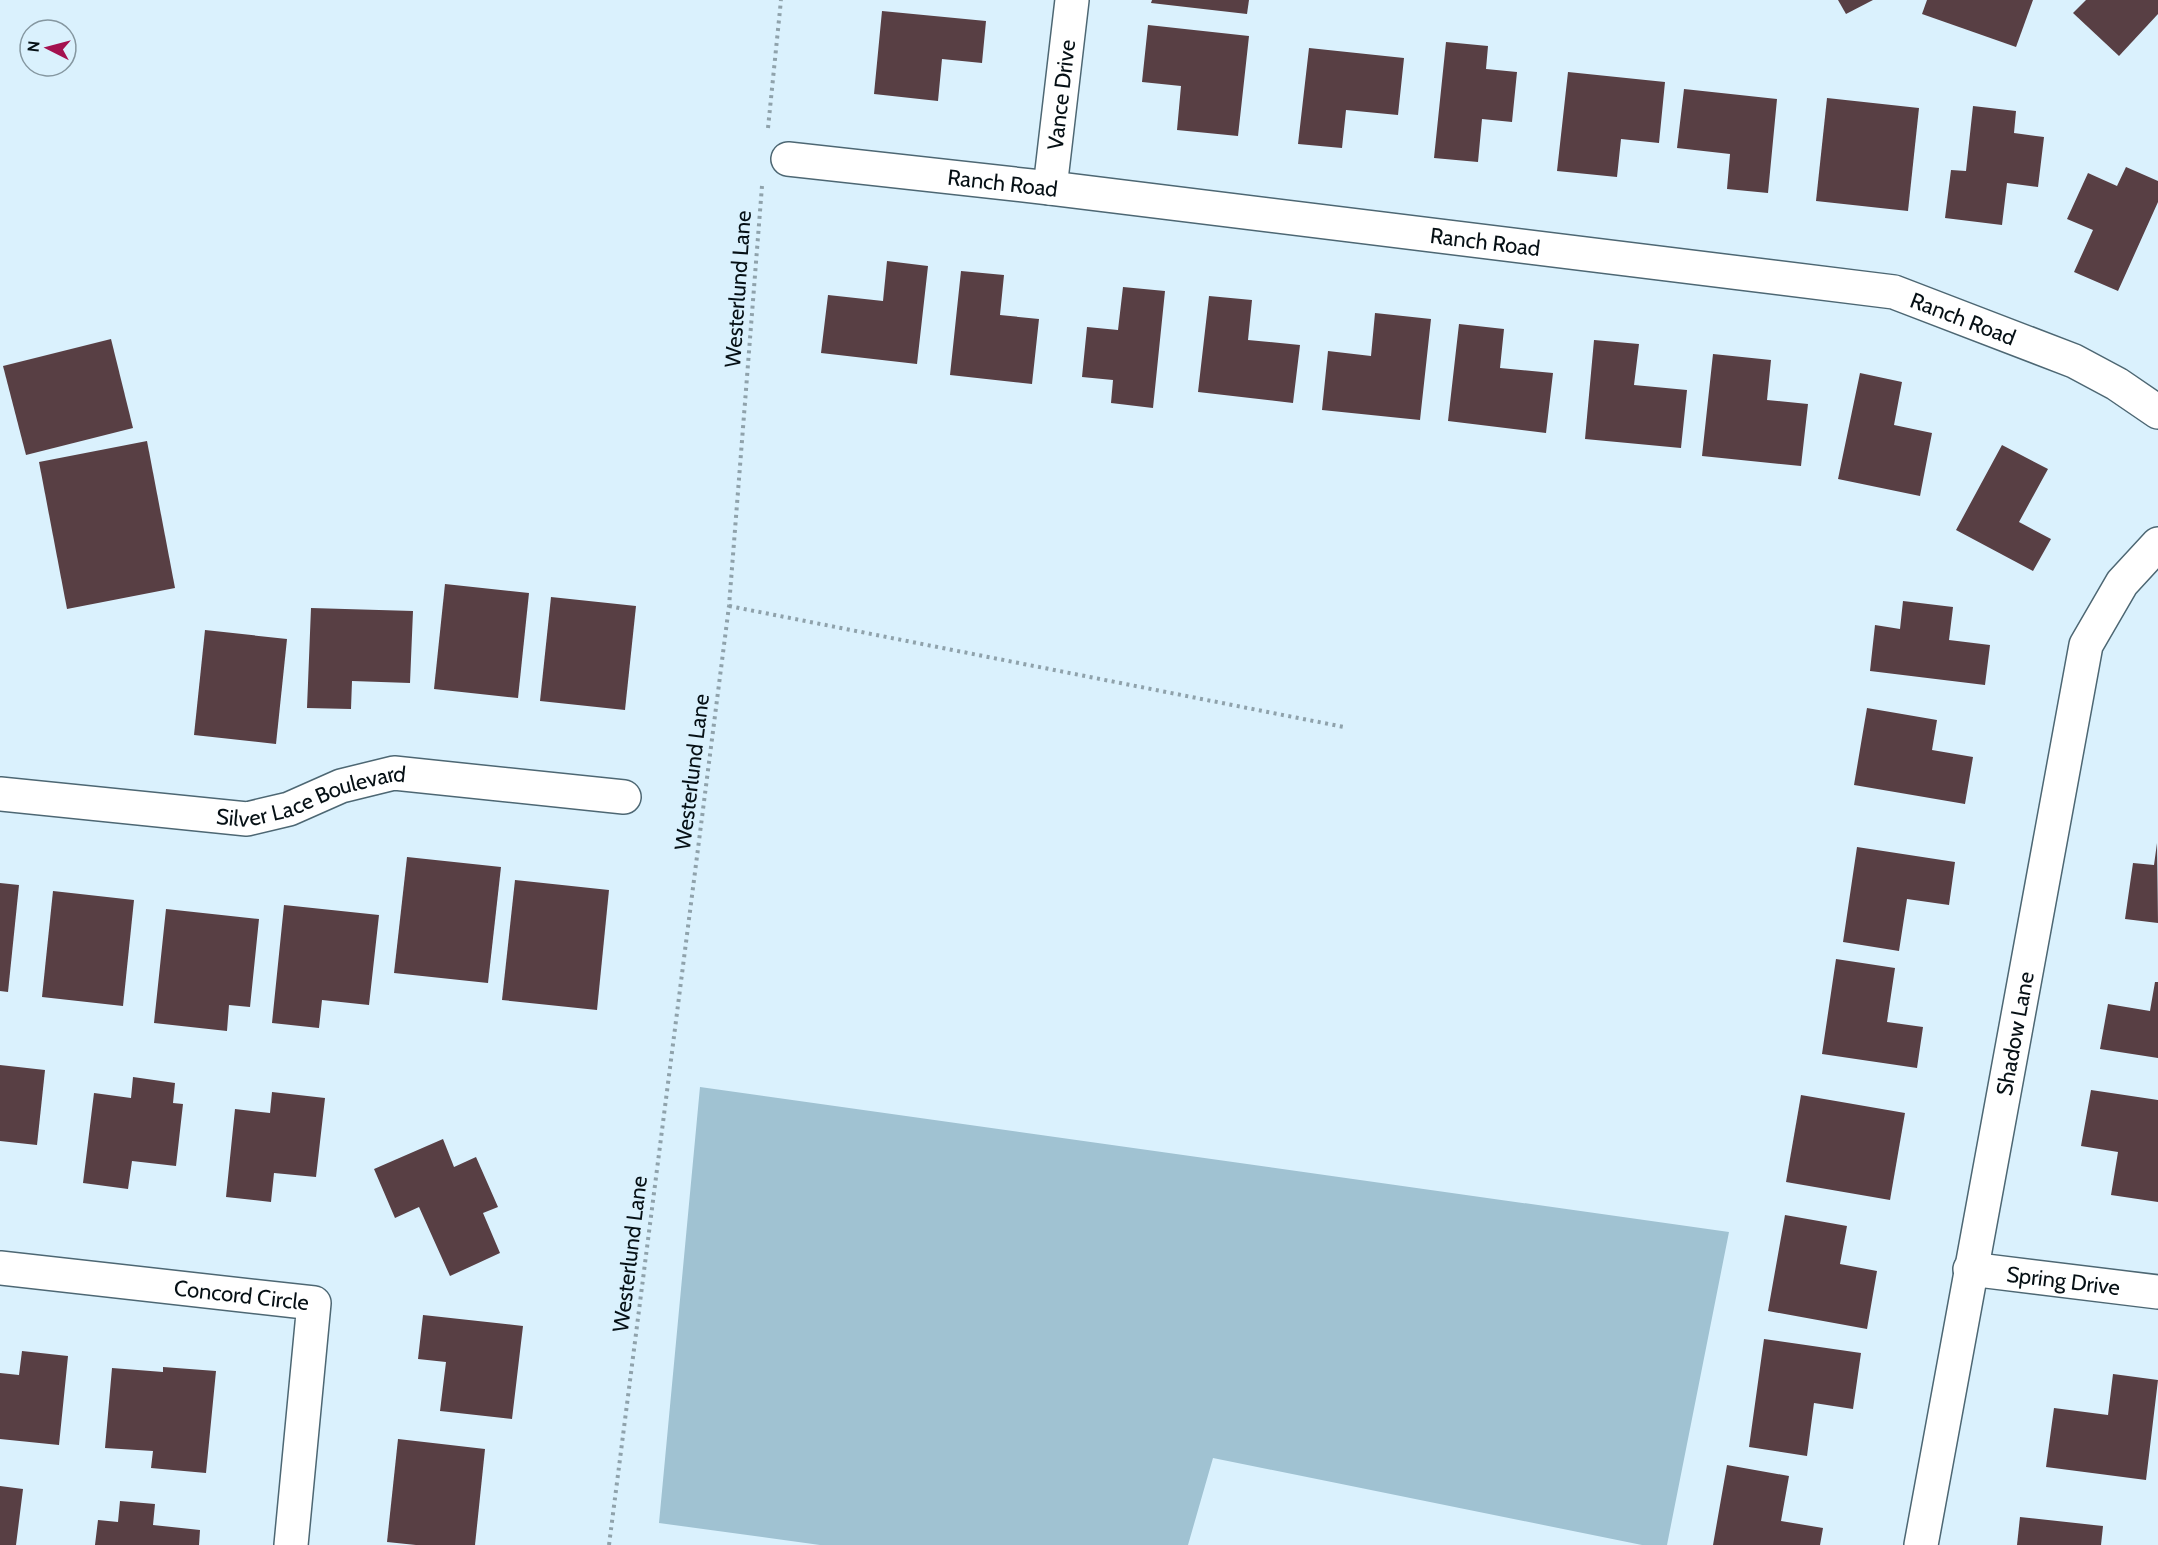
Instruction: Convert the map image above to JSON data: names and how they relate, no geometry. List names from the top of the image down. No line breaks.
{"streets":{"street":["Vance Drive","Ranch Road","Silver Lace Boulevard","Shadow Lane","Spring Drive","Concord Circle"],"path":["Westerlund Lane"]},"crossings":[["Vance Drive","Ranch Road"],["Shadow Lane","Spring Drive"]],"north":"left"}
